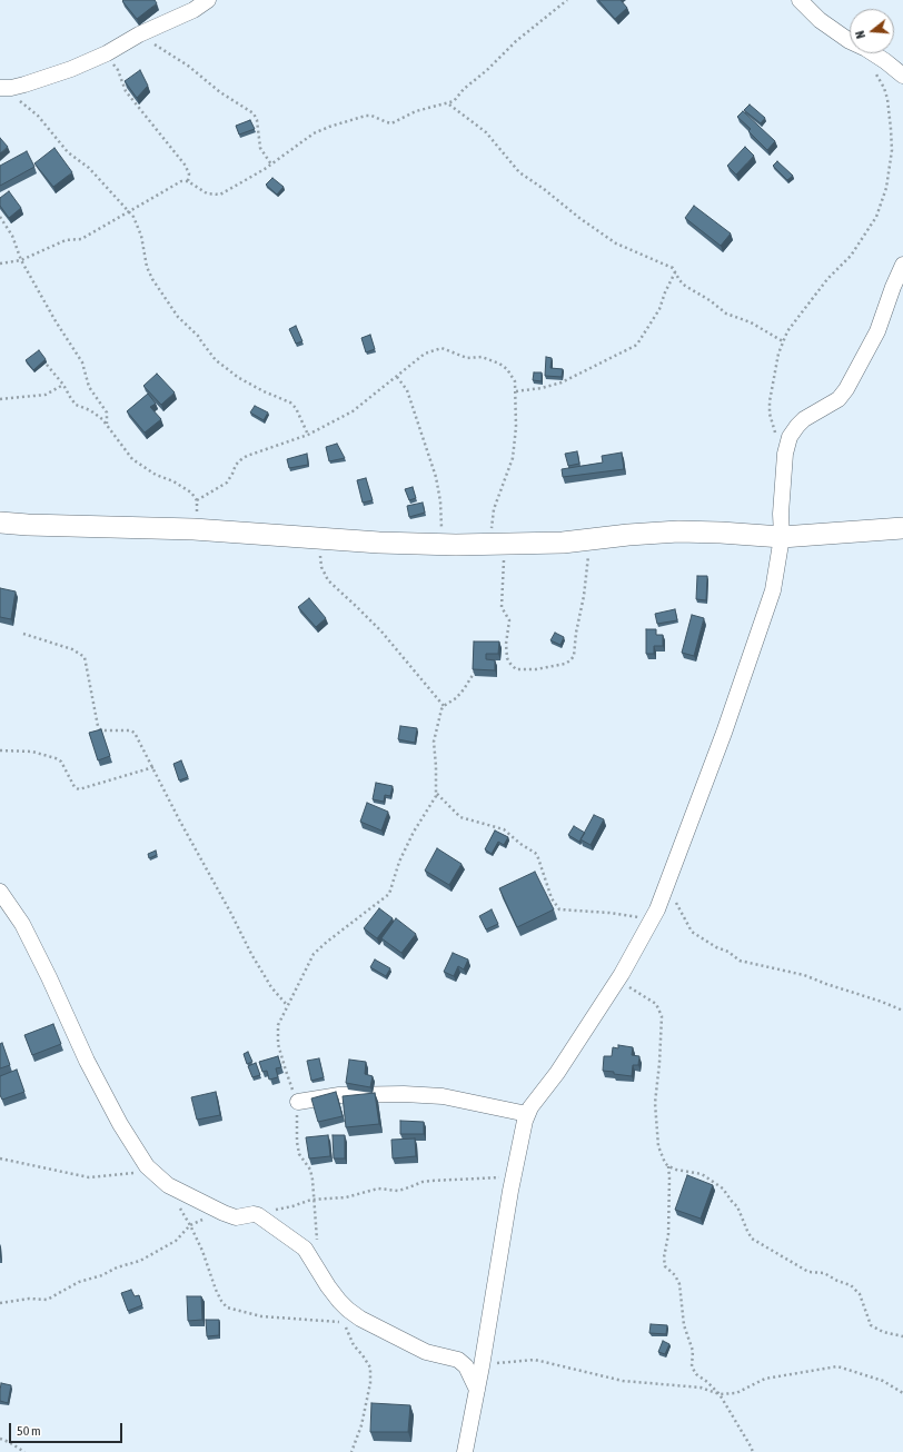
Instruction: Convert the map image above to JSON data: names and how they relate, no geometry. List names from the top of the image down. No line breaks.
{"scale_bar":"50 m","north":"left"}
